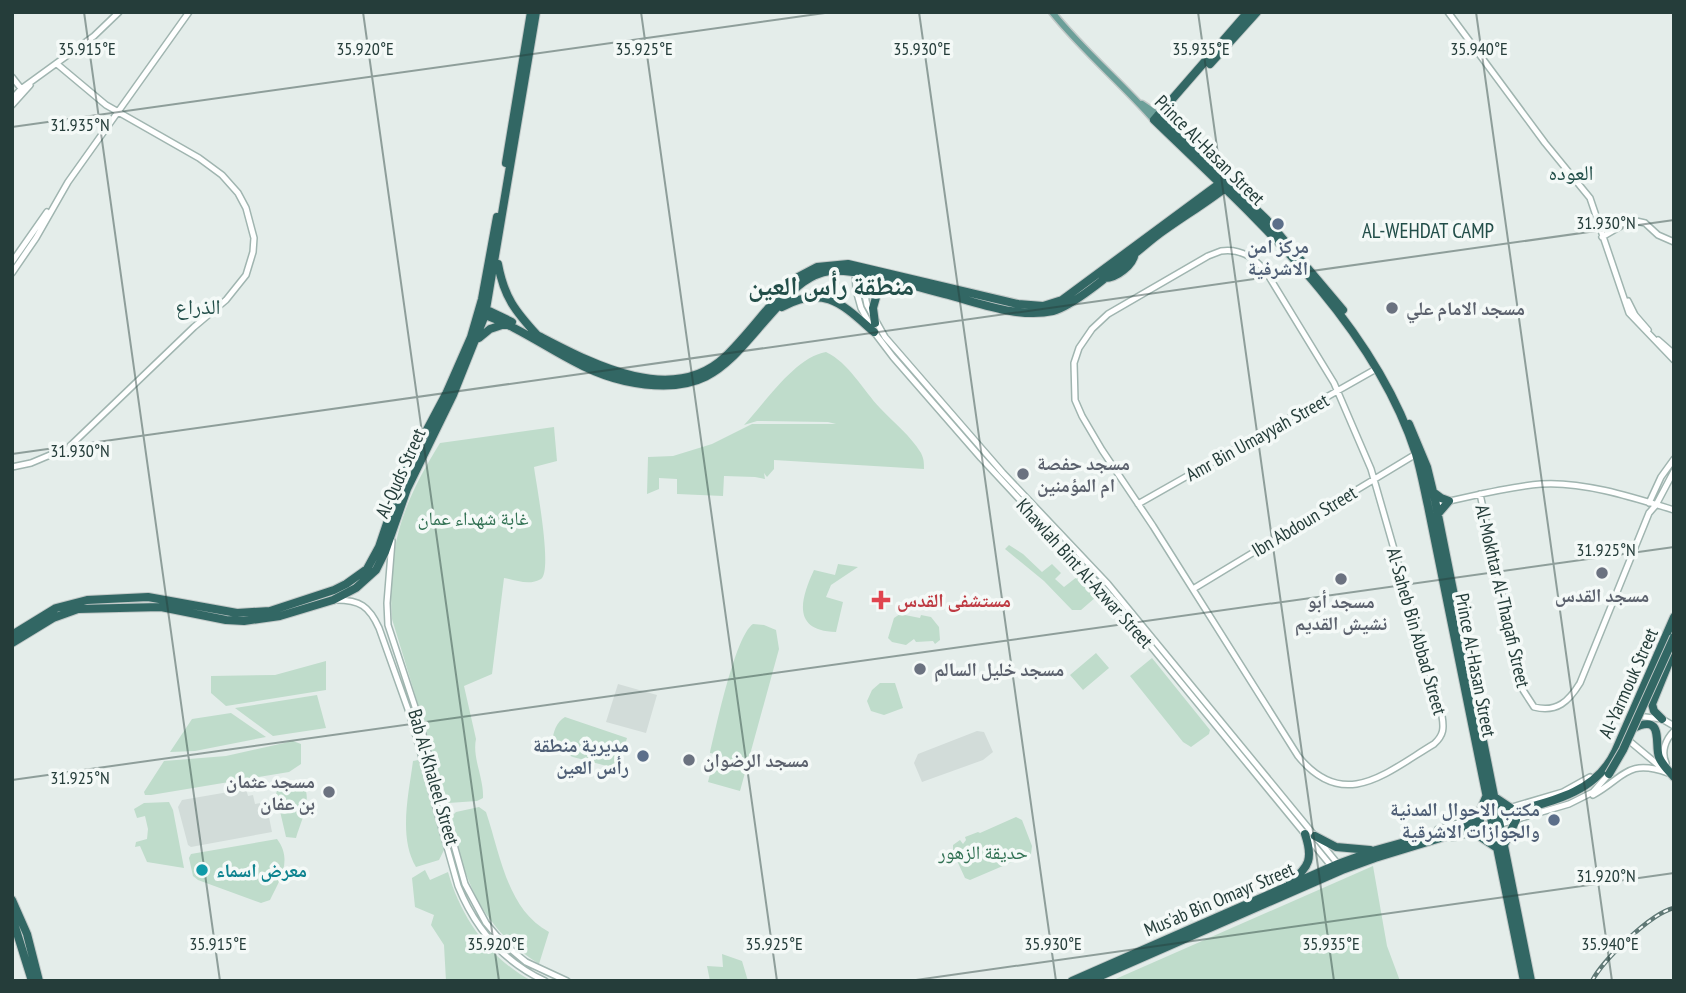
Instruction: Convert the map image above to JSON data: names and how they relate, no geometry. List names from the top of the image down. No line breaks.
{"streets":{"highway":["Prince Al-Hasan Street","Al-Quds Street","Al-Yarmouk Street","Mus'ab Bin Omayr Street"],"street":["Amr Bin Umayyah Street","Ibn Abdoun Street","Khawlah Bint Al-Azwar Street","Al-Mokhtar Al-Thaqafi Street","Al-Saheb Bin Abbad Street","Bab Al-Khaleel Street"]},"crossings":[["Prince Al-Hasan Street","Amr Bin Umayyah Street"],["Prince Al-Hasan Street","Ibn Abdoun Street"],["Prince Al-Hasan Street","Al-Yarmouk Street"],["Prince Al-Hasan Street","Mus'ab Bin Omayr Street"],["Amr Bin Umayyah Street","Al-Saheb Bin Abbad Street"],["Al-Quds Street","Bab Al-Khaleel Street"],["Ibn Abdoun Street","Al-Saheb Bin Abbad Street"],["Khawlah Bint Al-Azwar Street","Mus'ab Bin Omayr Street"],["Al-Yarmouk Street","Mus'ab Bin Omayr Street"]],"districts":["العوده","AL-WEHDAT CAMP","منطقة رأس العين","الذراع"],"parks":["غابة شهداء عمان","حديقة الزهور"],"places":{"other":["مركز امن الاشرفية","مسجد الامام علي","مسجد حفصة ام المؤمنين","مسجد القدس","مسجد أبو نشيش القديم","مسجد خليل السالم","مديرية منطقة رأس العين","مسجد الرضوان","مسجد عثمان بن عفان","مكتب الاحوال المدنية والجوازات الاشرقية","معرض اسماء"],"health":["مستشفى القدس"]},"coordinates":["35.915°E","35.920°E","35.925°E","35.930°E","35.935°E","35.940°E","31.935°N","31.930°N","31.925°N","31.920°N"]}
